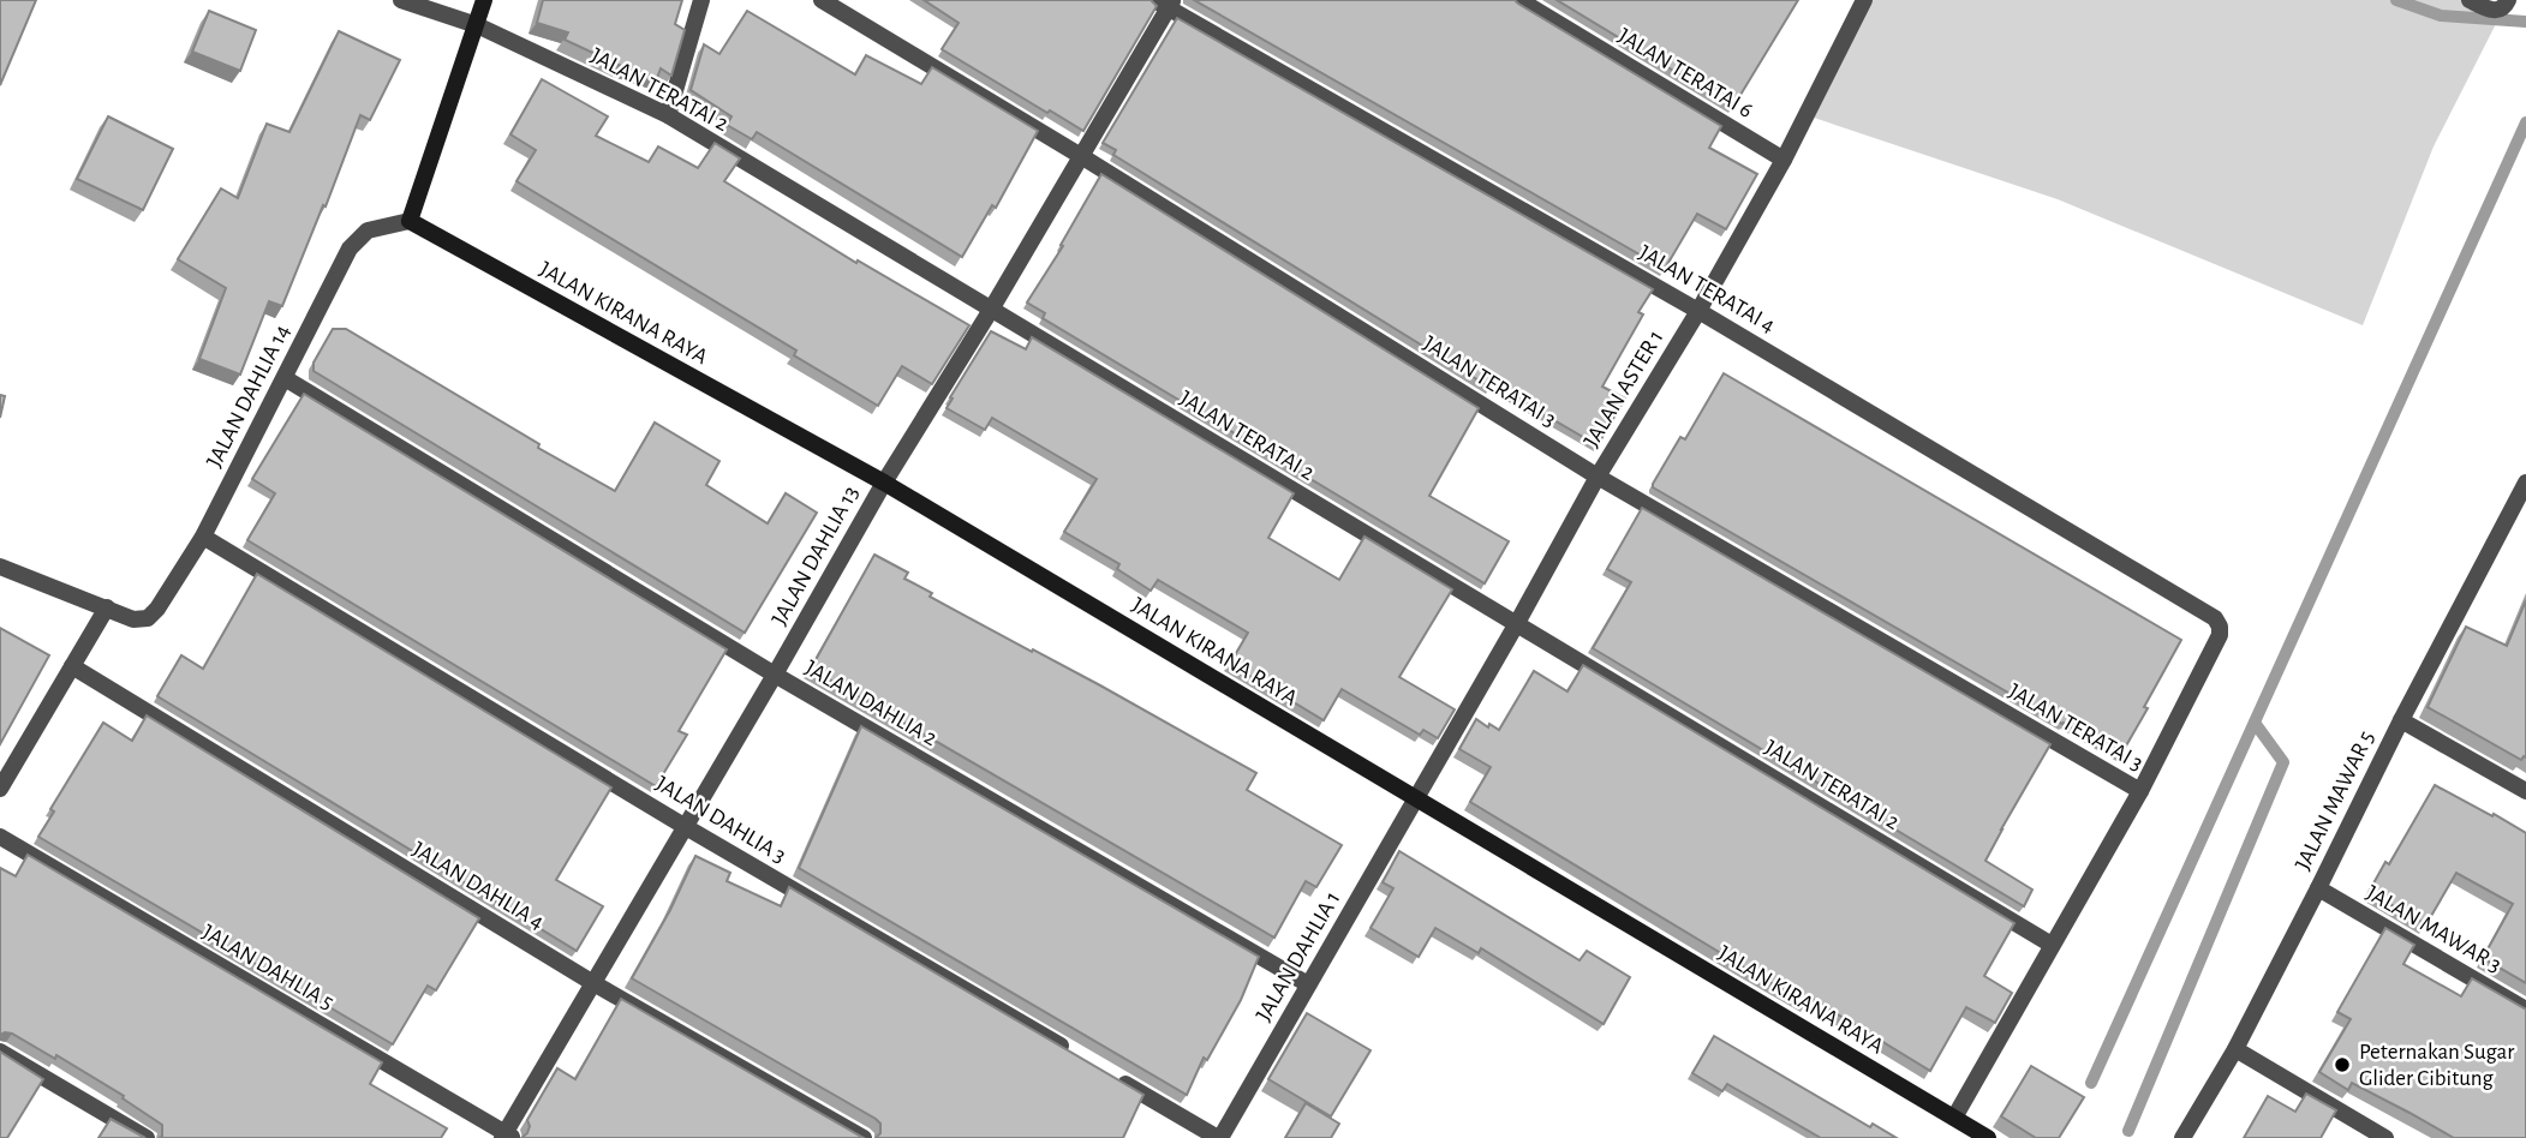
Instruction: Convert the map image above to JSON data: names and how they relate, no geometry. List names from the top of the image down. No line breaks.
{"streets":{"street":["JALAN TERATAI 6","JALAN TERATAI 2","JALAN TERATAI 4","JALAN KIRANA RAYA","JALAN TERATAI 3","JALAN ASTER 1","JALAN DAHLIA 14","JALAN DAHLIA 13","JALAN DAHLIA 2","JALAN MAWAR 5","JALAN DAHLIA 3","JALAN DAHLIA 4","JALAN MAWAR 3","JALAN DAHLIA 1","JALAN DAHLIA 5"]},"crossings":[["JALAN TERATAI 6","JALAN ASTER 1"],["JALAN TERATAI 2","JALAN ASTER 1"],["JALAN TERATAI 2","JALAN DAHLIA 13"],["JALAN TERATAI 4","JALAN TERATAI 3"],["JALAN TERATAI 4","JALAN ASTER 1"],["JALAN TERATAI 4","JALAN DAHLIA 13"],["JALAN KIRANA RAYA","JALAN ASTER 1"],["JALAN KIRANA RAYA","JALAN DAHLIA 14"],["JALAN KIRANA RAYA","JALAN DAHLIA 13"],["JALAN KIRANA RAYA","JALAN DAHLIA 1"],["JALAN TERATAI 3","JALAN ASTER 1"],["JALAN TERATAI 3","JALAN DAHLIA 13"],["JALAN ASTER 1","JALAN DAHLIA 1"],["JALAN DAHLIA 14","JALAN DAHLIA 2"],["JALAN DAHLIA 14","JALAN DAHLIA 3"],["JALAN DAHLIA 13","JALAN DAHLIA 2"],["JALAN DAHLIA 13","JALAN DAHLIA 3"],["JALAN DAHLIA 13","JALAN DAHLIA 4"],["JALAN DAHLIA 13","JALAN DAHLIA 5"],["JALAN DAHLIA 2","JALAN DAHLIA 1"],["JALAN MAWAR 5","JALAN MAWAR 3"]],"places":["Peternakan Sugar Glider Cibitung"]}
